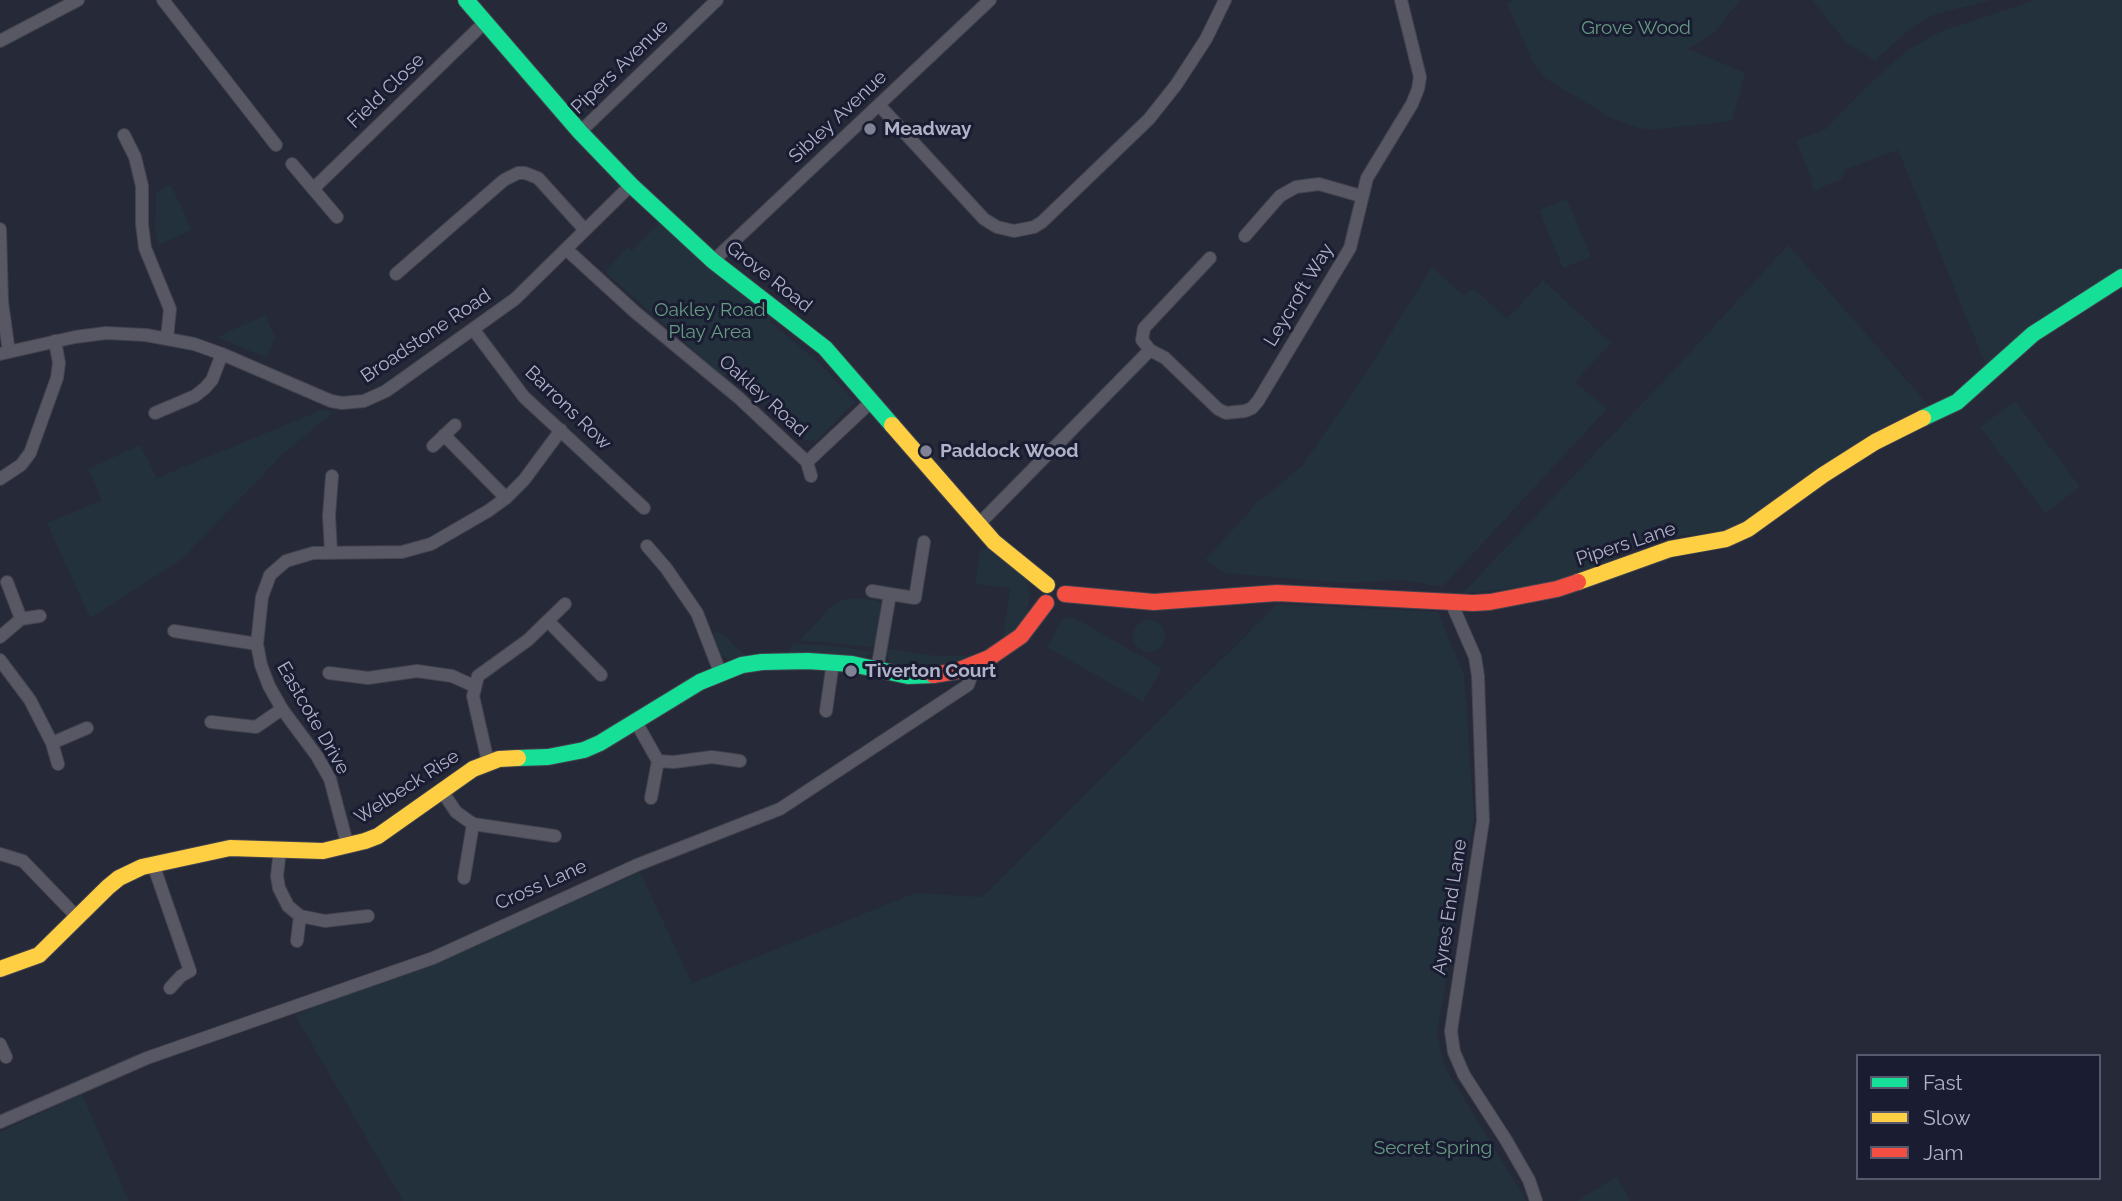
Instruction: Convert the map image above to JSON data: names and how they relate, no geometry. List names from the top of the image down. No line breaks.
{"streets":{"street":["Pipers Avenue","Field Close","Sibley Avenue","Grove Road","Leycroft Way","Broadstone Road","Oakley Road","Barrons Row","Pipers Lane","Eastcote Drive","Welbeck Rise","Cross Lane","Ayres End Lane"]},"crossings":[["Pipers Avenue","Grove Road"],["Field Close","Grove Road"],["Sibley Avenue","Grove Road"],["Grove Road","Broadstone Road"],["Grove Road","Oakley Road"],["Grove Road","Pipers Lane"],["Grove Road","Cross Lane"],["Broadstone Road","Oakley Road"],["Broadstone Road","Barrons Row"],["Barrons Row","Eastcote Drive"],["Pipers Lane","Cross Lane"],["Pipers Lane","Ayres End Lane"],["Eastcote Drive","Welbeck Rise"],["Welbeck Rise","Cross Lane"]],"parks":["Grove Wood","Oakley Road Play Area","Secret Spring"],"places":["Meadway","Paddock Wood","Tiverton Court"],"legend":["Fast","Slow","Jam"]}
